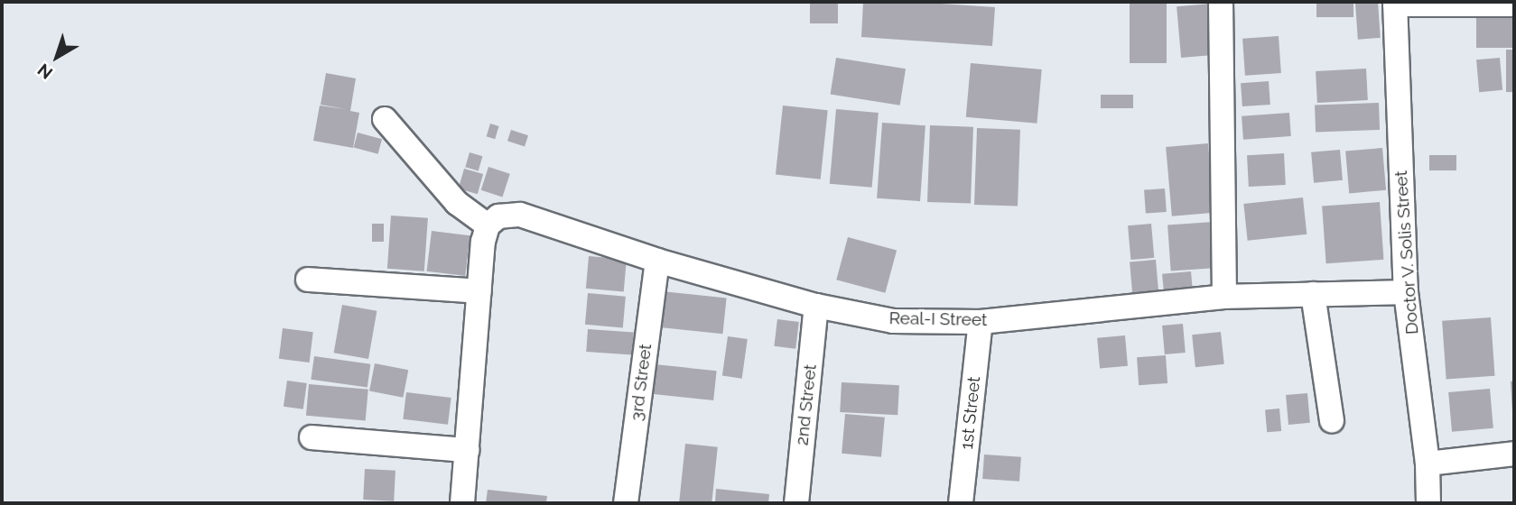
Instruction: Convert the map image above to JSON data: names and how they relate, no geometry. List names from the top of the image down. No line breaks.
{"streets":{"street":["Doctor V. Solis Street","Real-I Street","3rd Street","2nd Street","1st Street"]},"crossings":[["Doctor V. Solis Street","Real-I Street"],["Real-I Street","3rd Street"],["Real-I Street","2nd Street"],["Real-I Street","1st Street"]],"north":"bottom left"}
